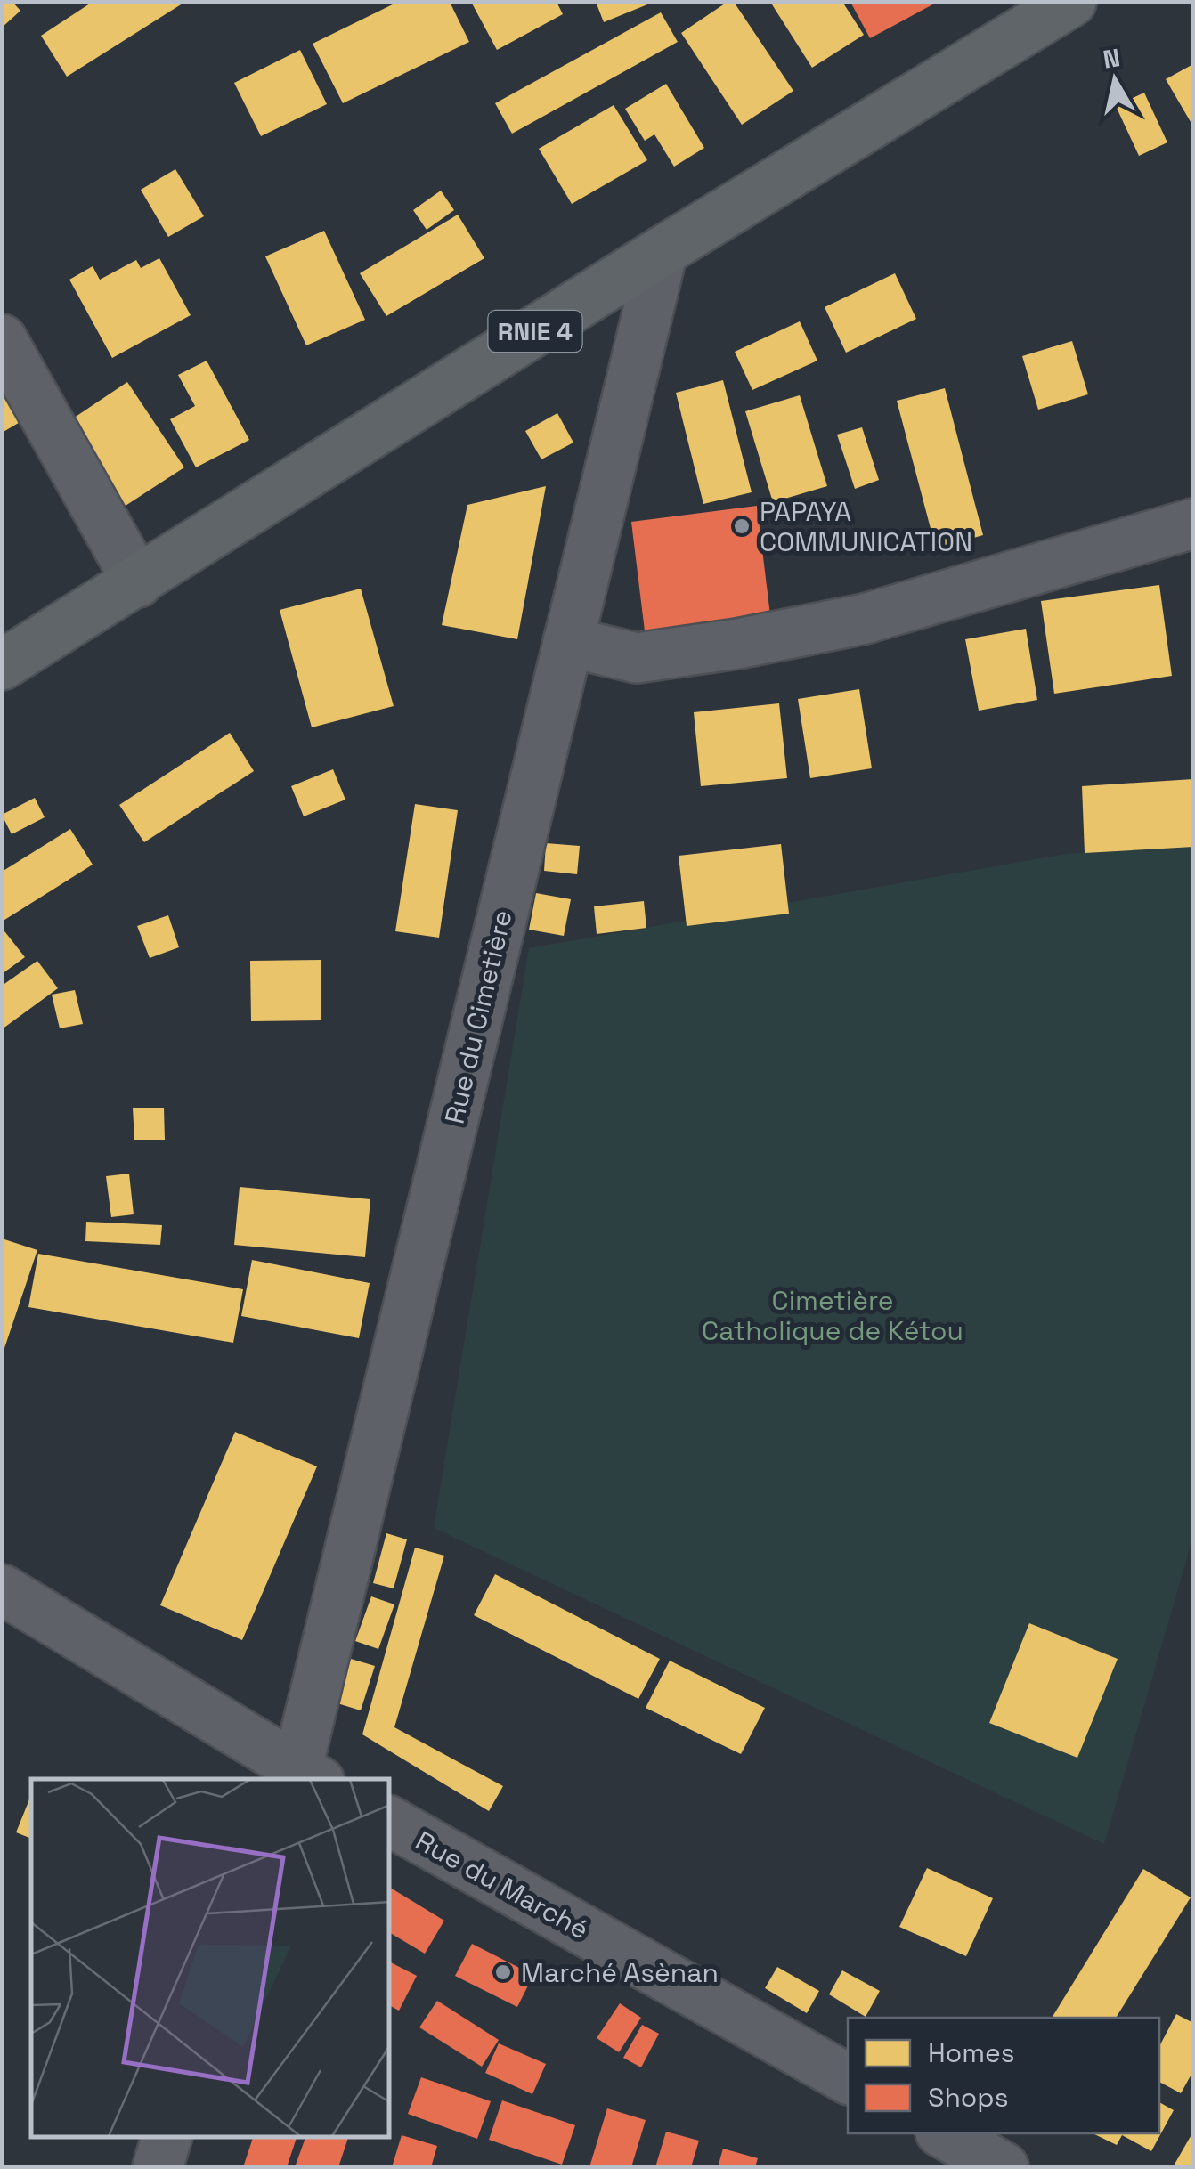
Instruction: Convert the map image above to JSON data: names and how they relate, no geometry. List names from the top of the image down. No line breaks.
{"streets":{"main road":["RNIE 4"],"street":["Rue du Cimetière","Rue du Marché"]},"crossings":[["RNIE 4","Rue du Cimetière"]],"parks":["Cimetière Catholique de Kétou"],"places":["PAPAYA COMMUNICATION","Marché Asènan"],"legend":["Homes","Shops"],"north":"top"}
